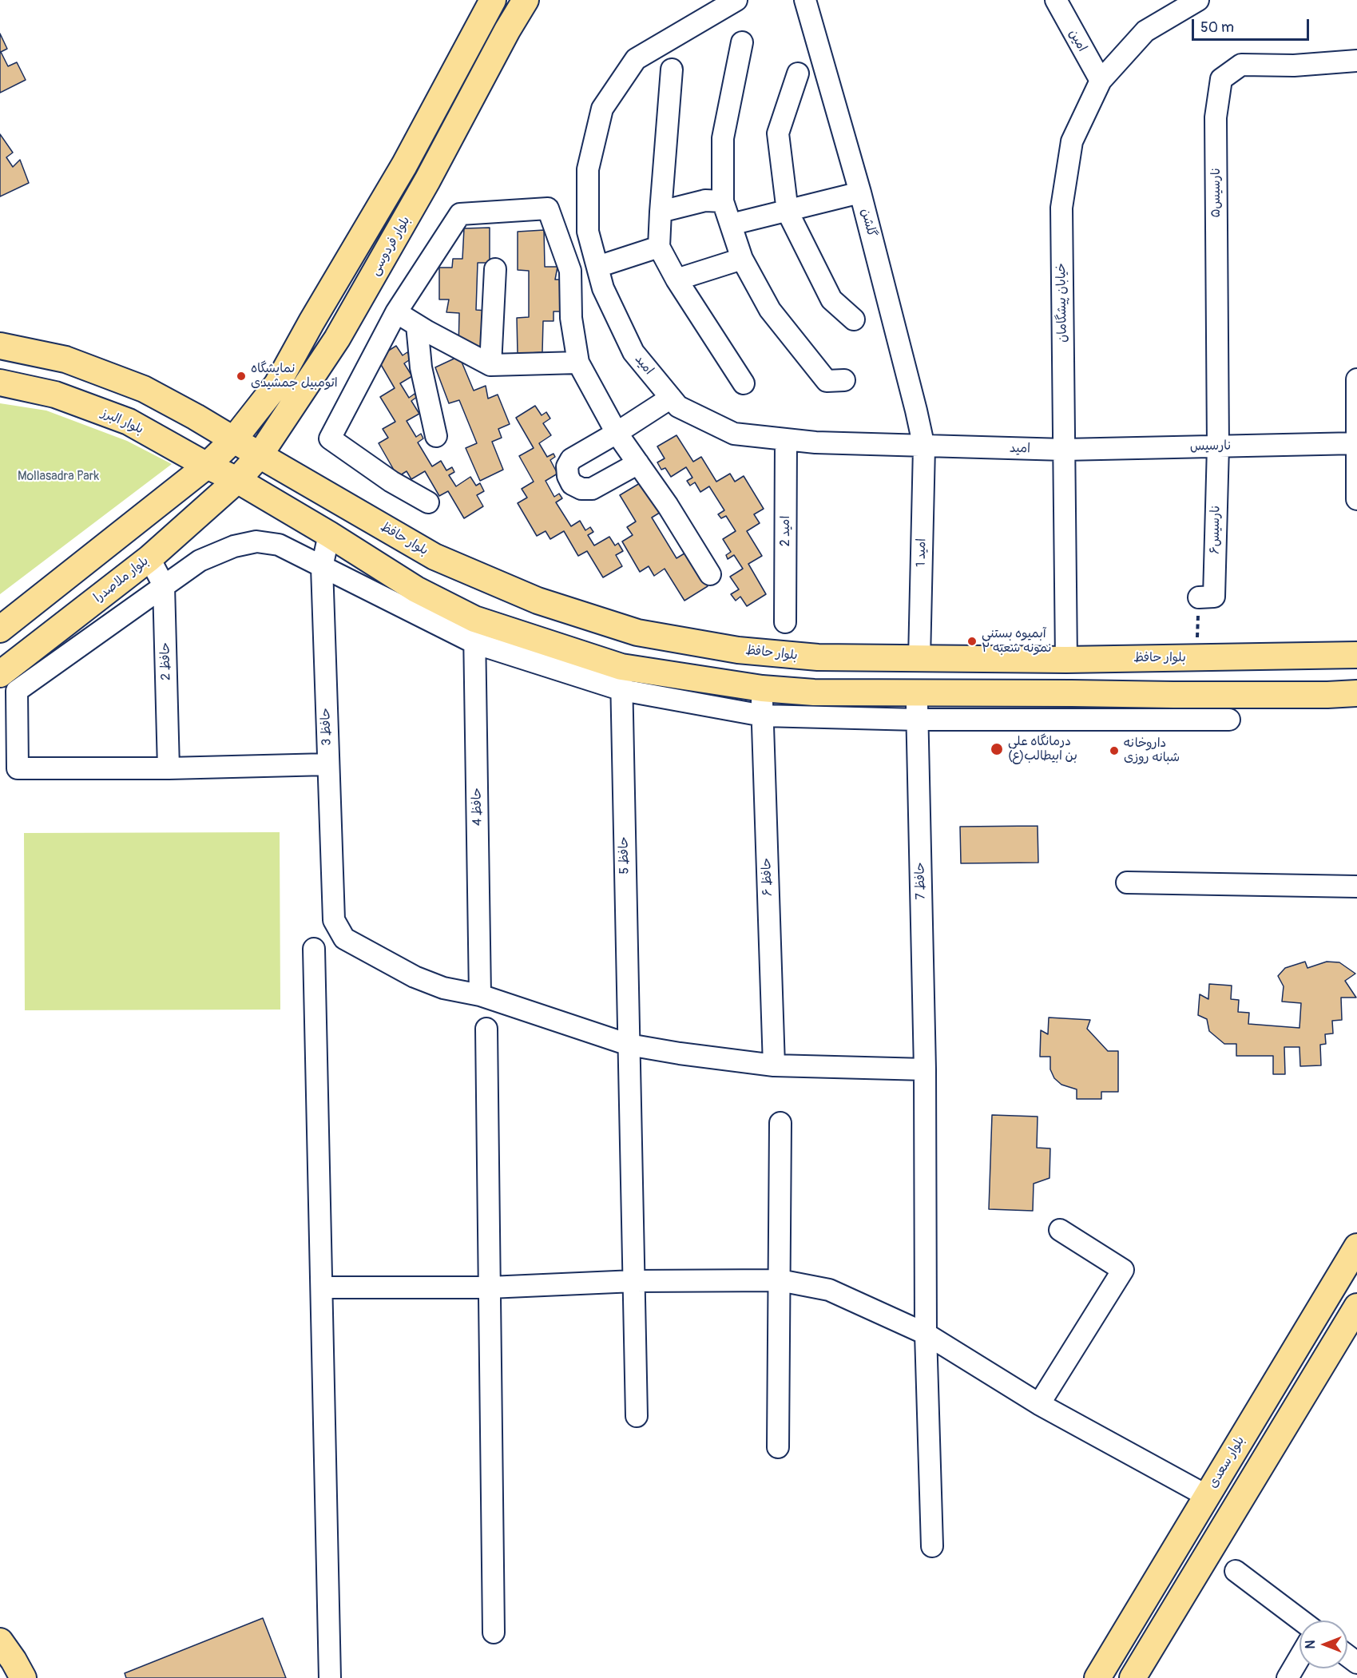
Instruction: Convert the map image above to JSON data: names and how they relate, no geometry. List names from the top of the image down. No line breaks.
{"streets":{"main road":["بلوار فردوسی","بلوار البرز","بلوار حافظ","بلوار ملاصدرا","بلوار سعدی"],"street":["امین","نارسیس۵","گلشن","خیابان پیشگامان","امید","نارسیس","نارسیس۶","امید 2","امید 1","حافظ 2","حافظ 3","حافظ 4","حافظ 5","حافظ ۶","حافظ 7"]},"crossings":[["امین","خیابان پیشگامان"],["نارسیس۵","نارسیس"],["نارسیس۵","نارسیس۶"],["گلشن","امید"],["گلشن","امید 1"],["بلوار فردوسی","بلوار البرز"],["بلوار فردوسی","بلوار حافظ"],["بلوار فردوسی","بلوار ملاصدرا"],["خیابان پیشگامان","امید"],["خیابان پیشگامان","نارسیس"],["خیابان پیشگامان","بلوار حافظ"],["امید","نارسیس"],["امید","امید 2"],["امید","امید 1"],["بلوار البرز","بلوار ملاصدرا"],["نارسیس","نارسیس۶"],["بلوار حافظ","امید 1"],["بلوار ملاصدرا","حافظ 2"],["حافظ 3","حافظ 4"]],"parks":["Mollasadra Park"],"places":["نمایشگاه اتومبیل جمشیدی","آبمیوه بستنی نمونه شعبه ۲","درمانگاه علی بن ابیطالب(ع)","داروخانه شبانه روزی"],"scale_bar":"50 m","north":"left"}
